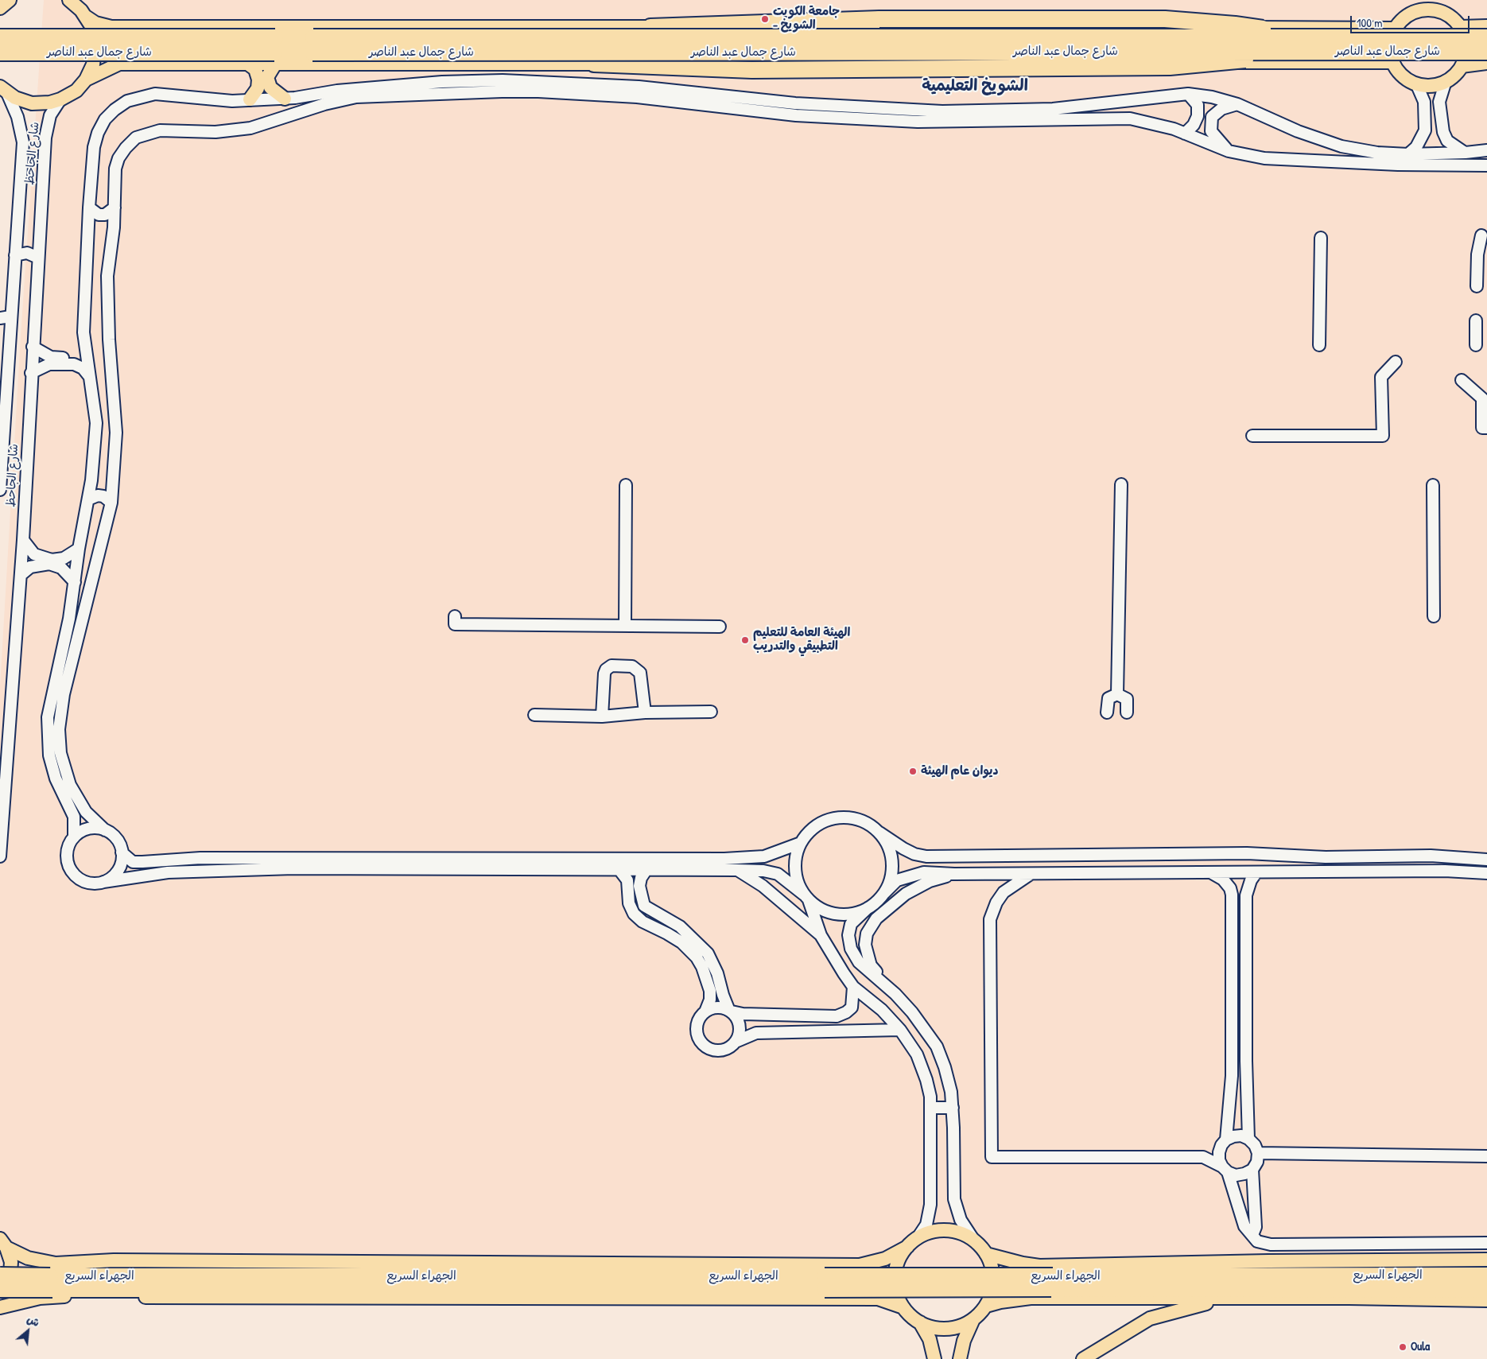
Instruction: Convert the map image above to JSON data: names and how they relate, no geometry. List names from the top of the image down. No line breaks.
{"streets":{"highway":["شارع جمال عبد الناصر","الجهراء السريع"],"street":["شارع الجاحظ"]},"districts":["الشويخ التعليمية"],"places":["جامعة الكويت - الشويخ","الهيئة العامة للتعليم التطبيقي والتدريب","ديوان عام الهيئة","Oula"],"scale_bar":"100 m","north":"top right"}
